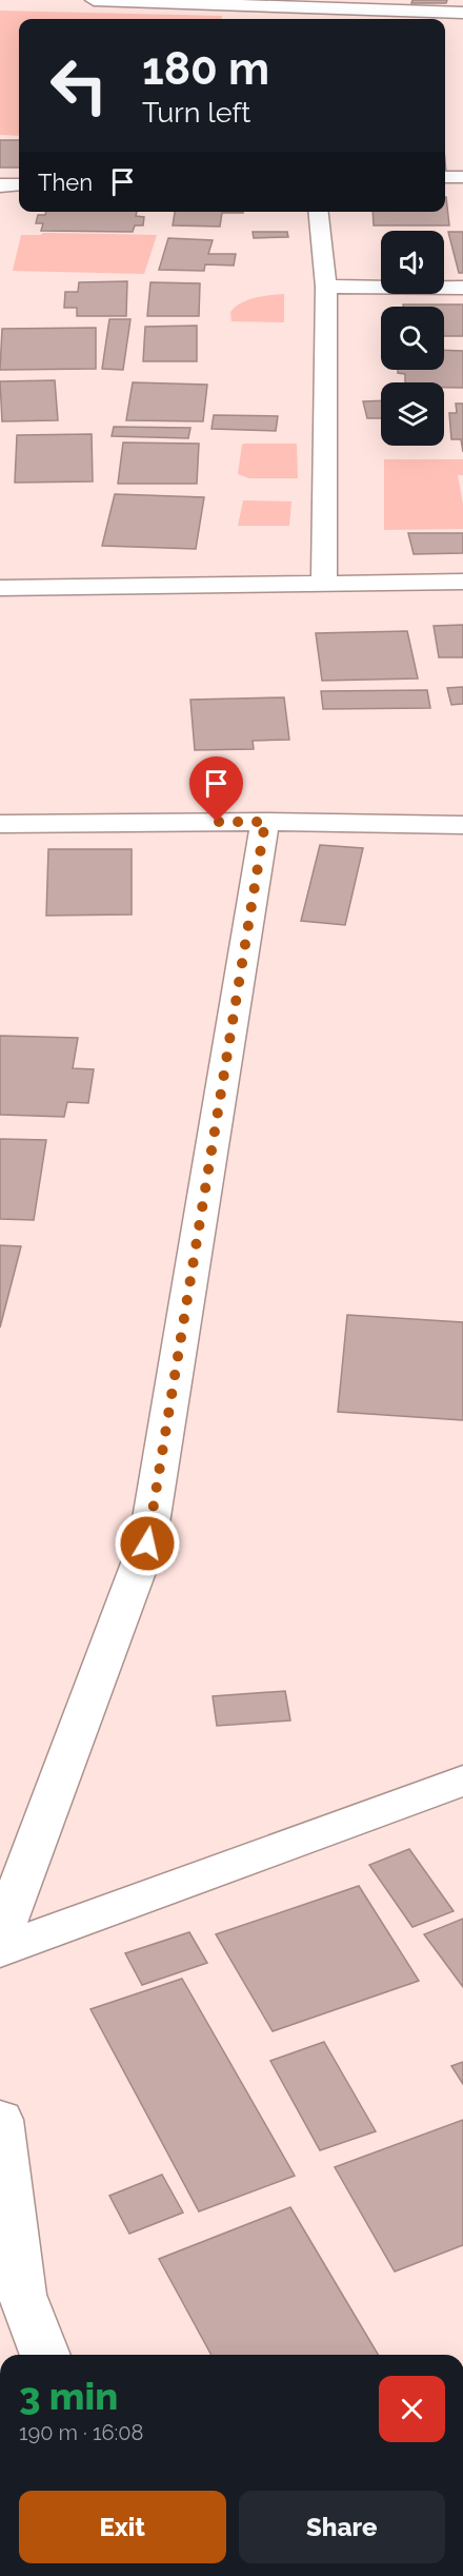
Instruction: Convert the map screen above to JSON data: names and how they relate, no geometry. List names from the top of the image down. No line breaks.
{"page":{"turn":["180 m","Turn left"],"then":"Then","heading":["3 min","190 m · 16:08"],"buttons":["Exit","Share"]}}
